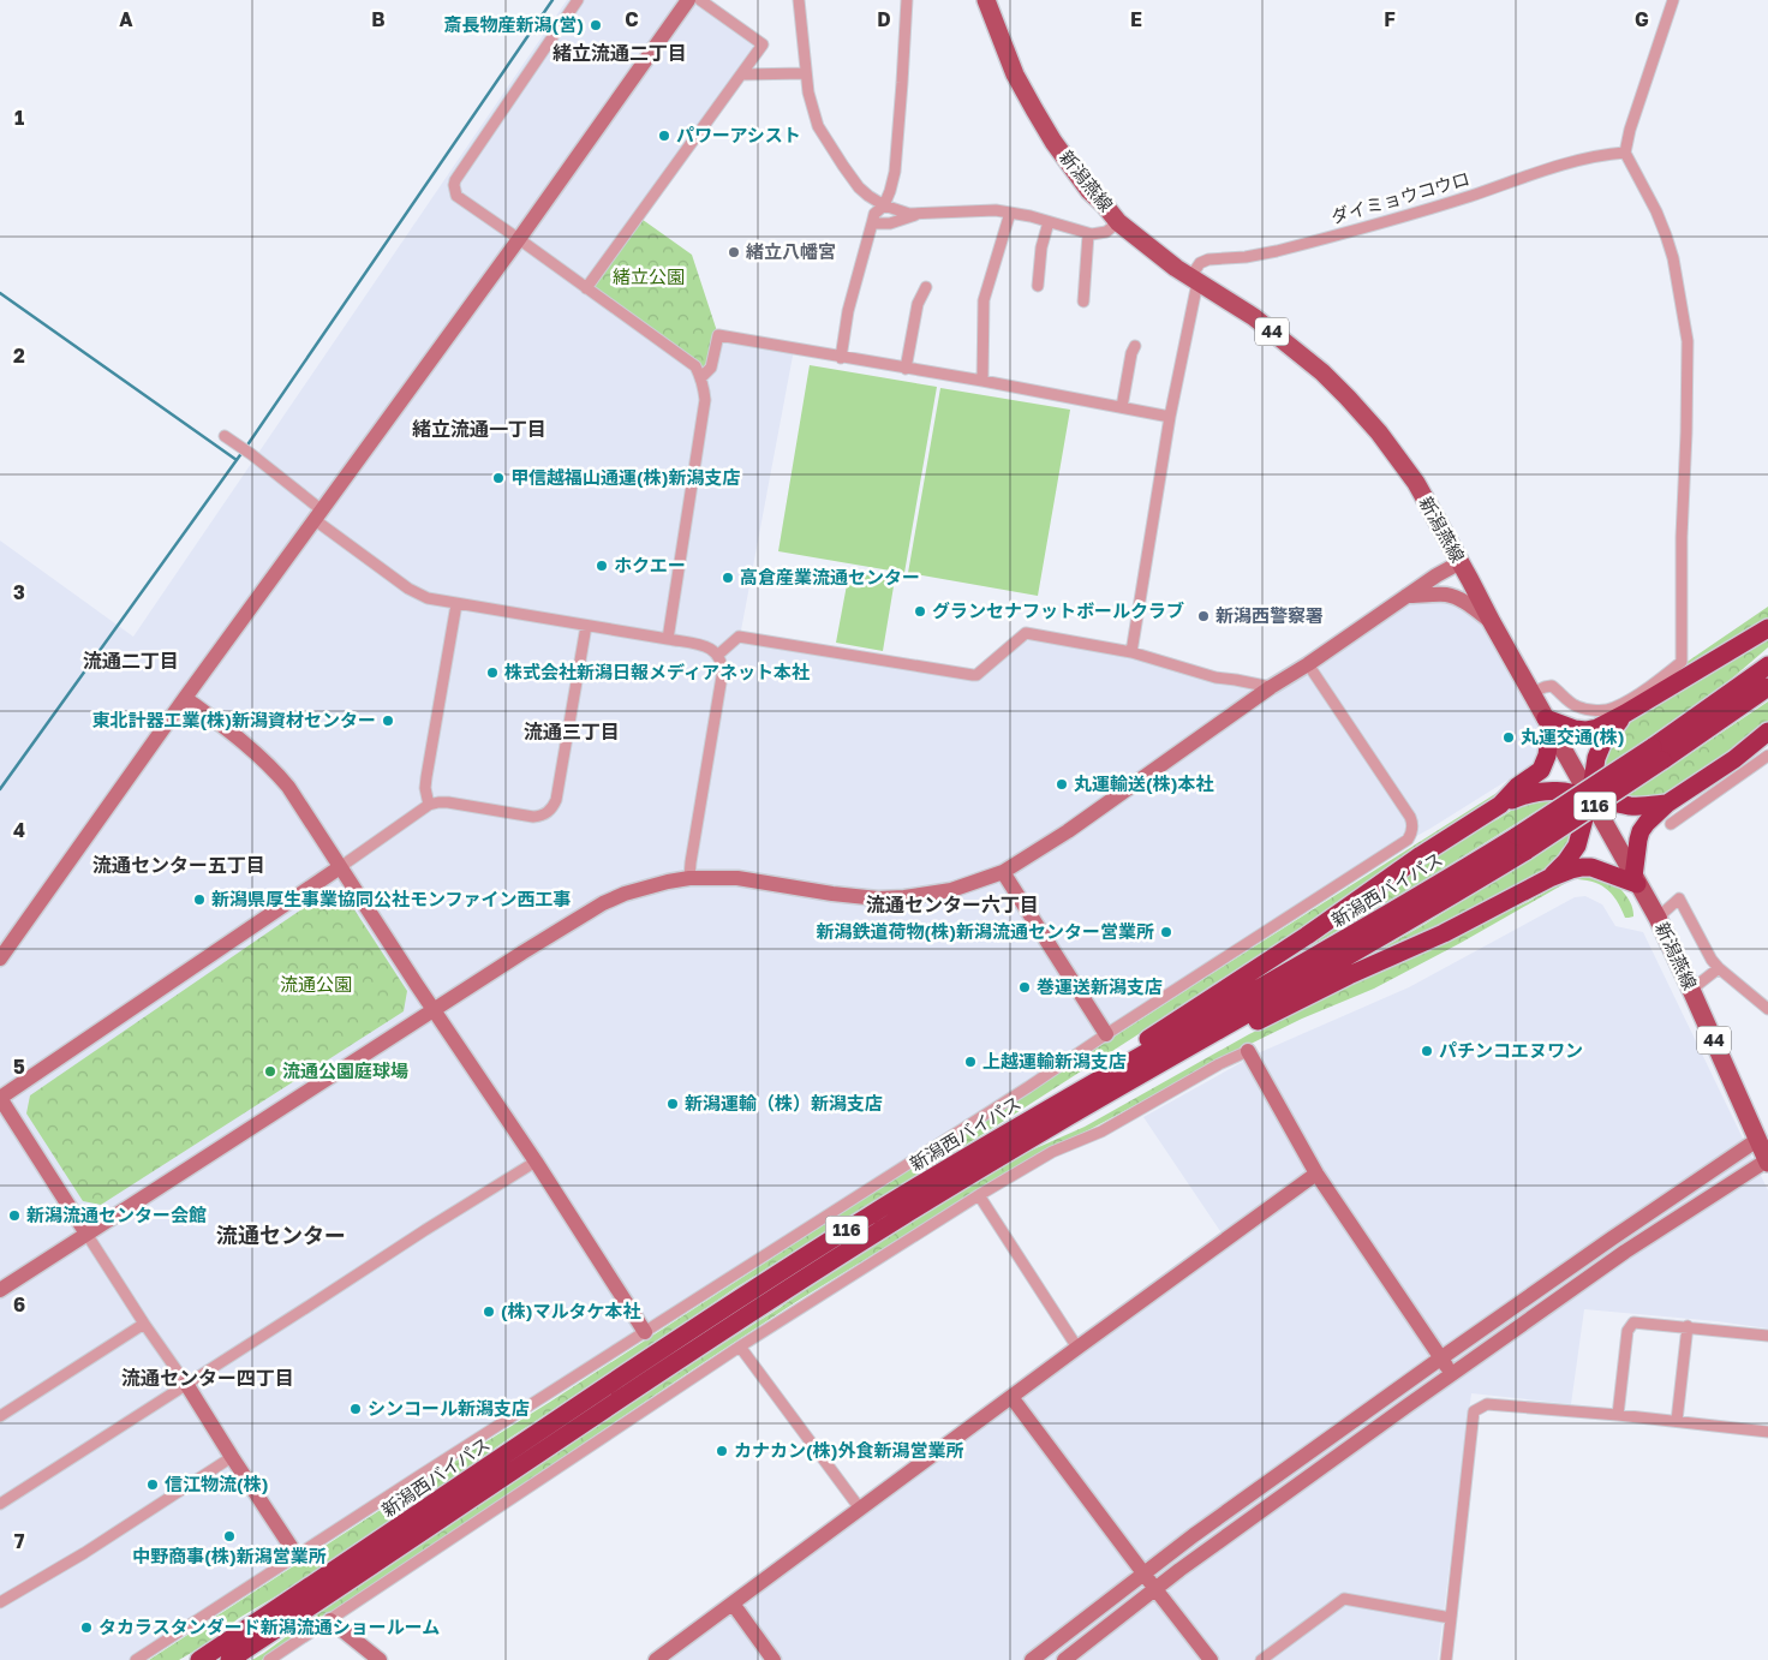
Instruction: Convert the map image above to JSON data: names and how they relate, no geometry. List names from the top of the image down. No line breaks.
{"streets":{"highway":["116","新潟西バイパス"],"main road":["新潟燕線","44"],"street":["ダイミョウコウロ"]},"crossings":[["新潟燕線","ダイミョウコウロ"]],"districts":["緒立流通二丁目","緒立流通一丁目","流通二丁目","流通三丁目","流通センター五丁目","流通センター六丁目","流通センター","流通センター四丁目"],"parks":["緒立公園","流通公園"],"places":["斎長物産新潟(営)","パワーアシスト","緒立八幡宮","甲信越福山通運(株)新潟支店","ホクエー","高倉産業流通センター","グランセナフットボールクラブ","新潟西警察署","株式会社新潟日報メディアネット本社","東北計器工業(株)新潟資材センター","丸運交通(株)","丸運輸送(株)本社","新潟県厚生事業協同公社モンファイン西工事","新潟鉄道荷物(株)新潟流通センター営業所","巻運送新潟支店","パチンコエヌワン","上越運輸新潟支店","流通公園庭球場","新潟運輸（株）新潟支店","新潟流通センター会館","(株)マルタケ本社","シンコール新潟支店","カナカン(株)外食新潟営業所","信江物流(株)","中野商事(株)新潟営業所","タカラスタンダード新潟流通ショールーム"],"grid":{"columns":["A","B","C","D","E","F","G"],"rows":["1","2","3","4","5","6","7"]}}
